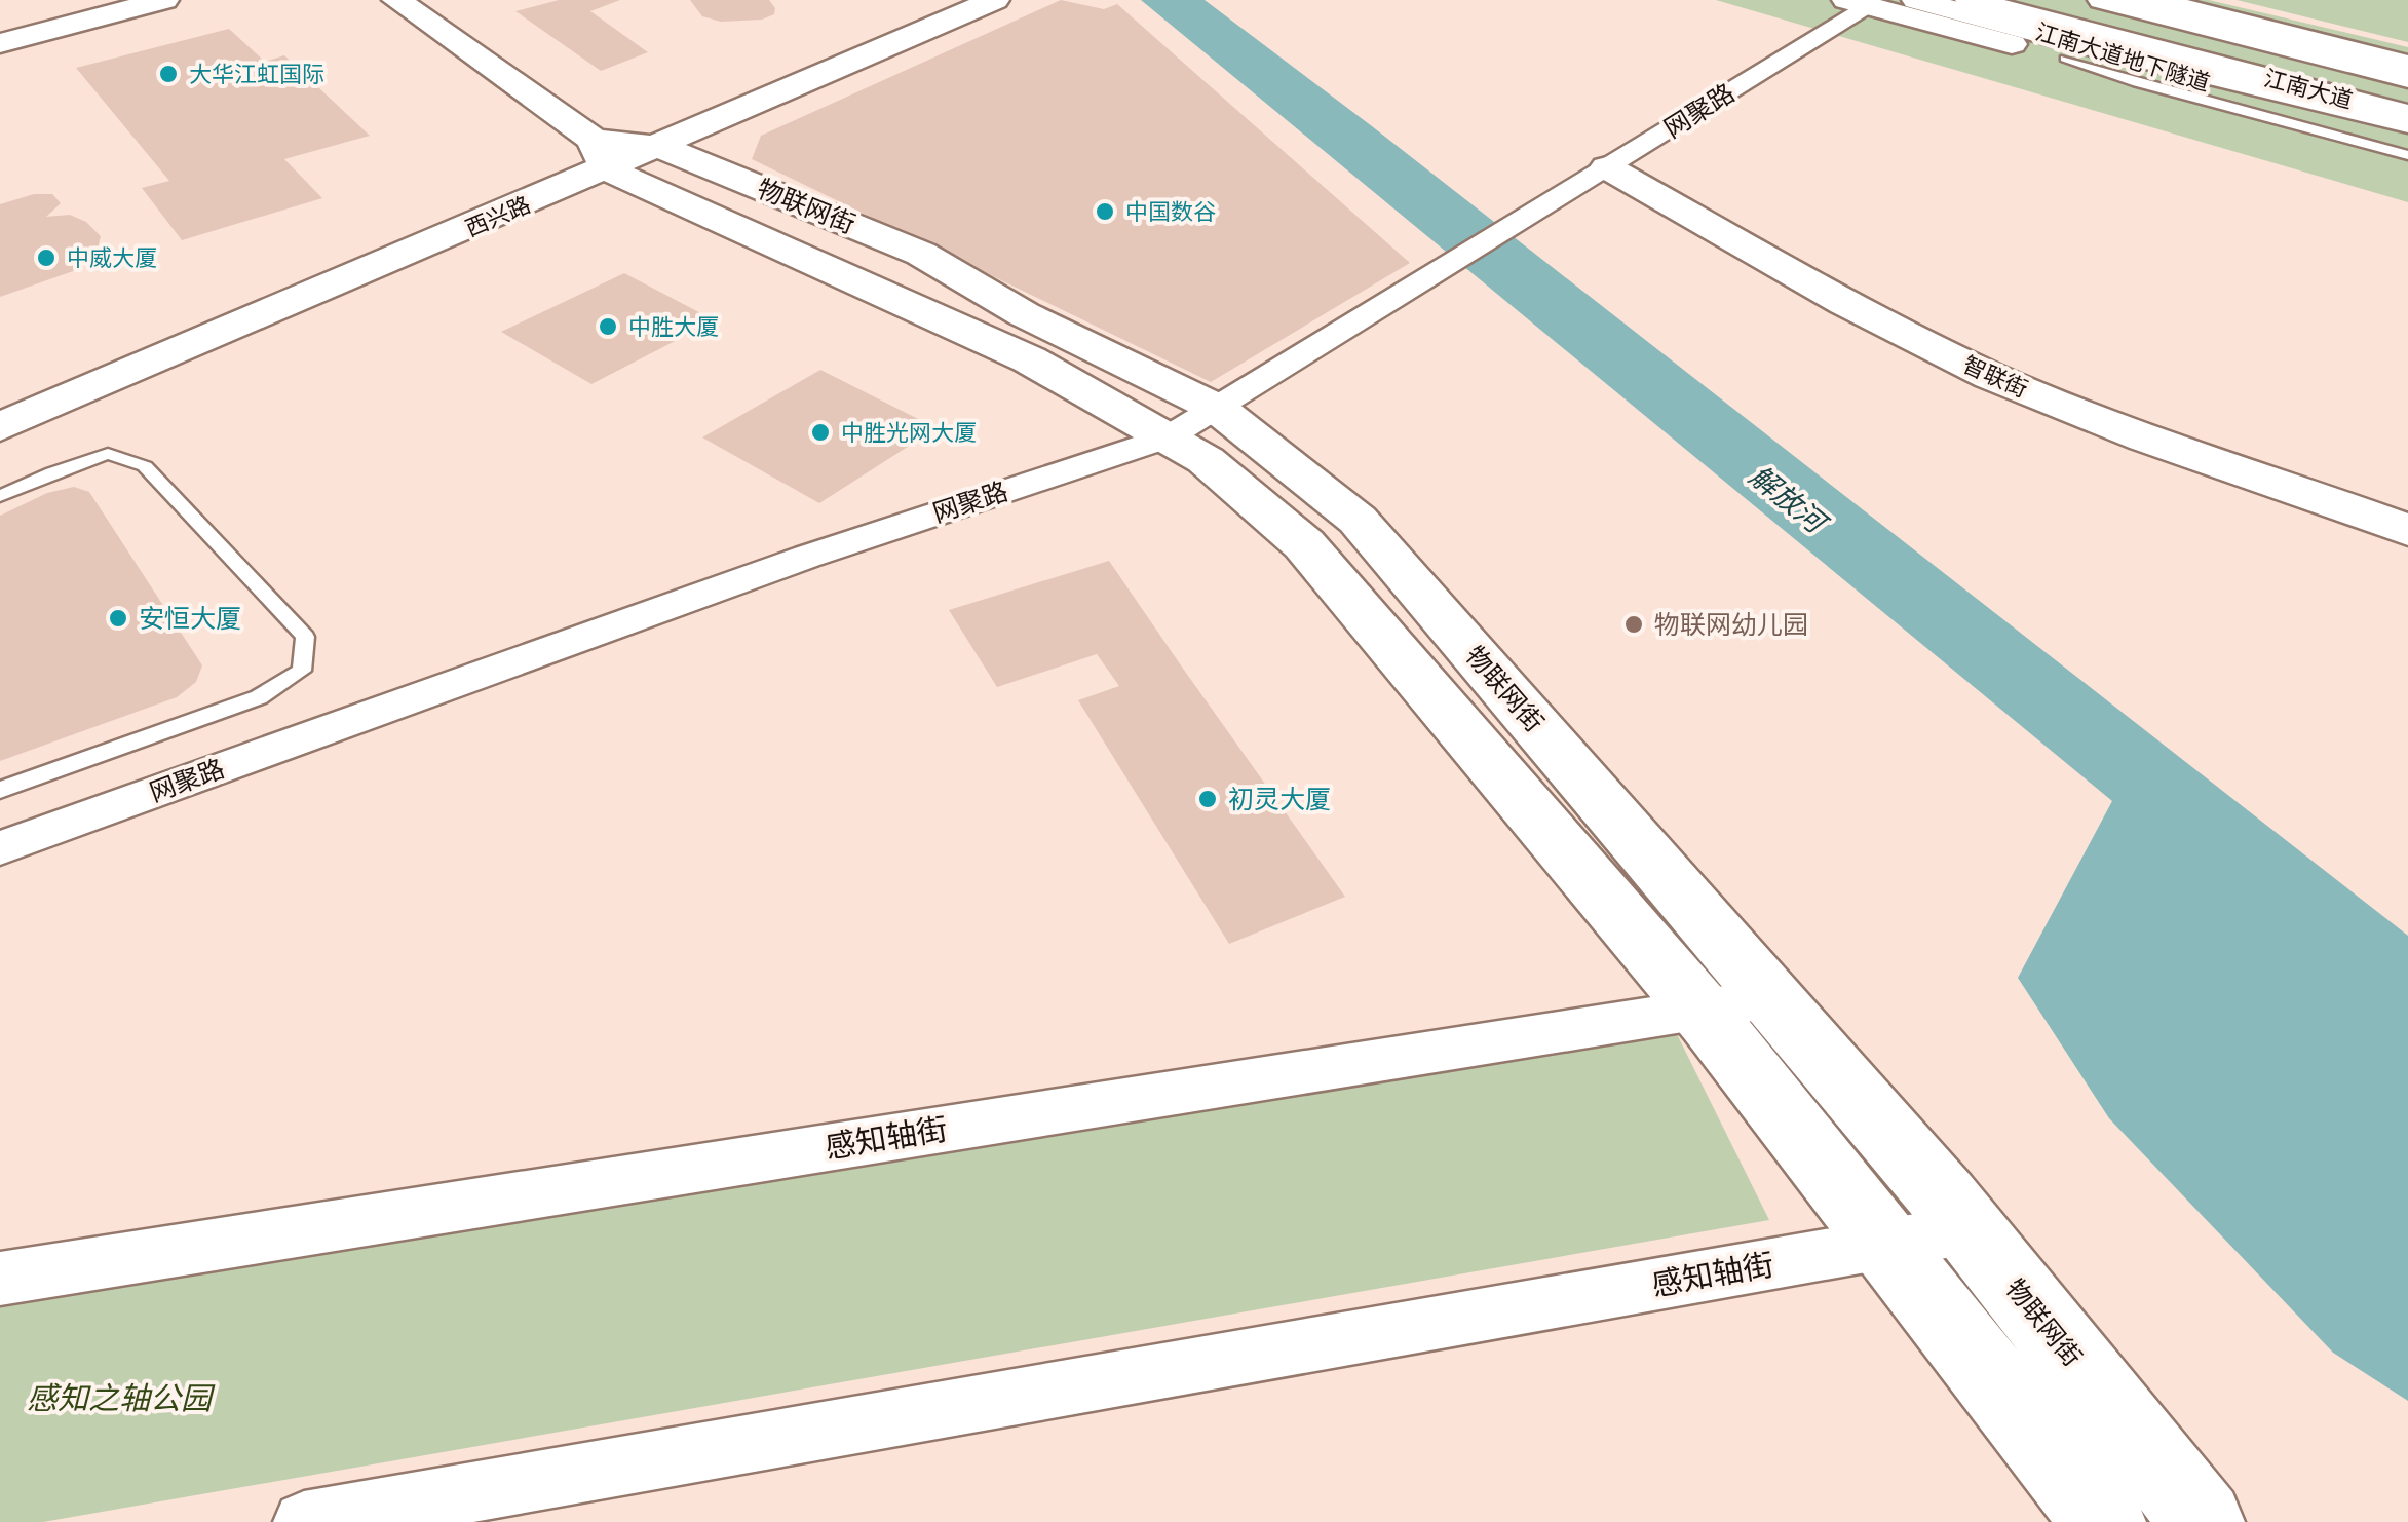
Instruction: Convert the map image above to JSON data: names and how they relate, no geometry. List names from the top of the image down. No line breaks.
{"streets":{"main road":["江南大道地下隧道","江南大道","物联网街","西兴路","智联街"],"street":["网聚路","感知轴街"]},"crossings":[["江南大道地下隧道","江南大道"],["网聚路","物联网街"],["网聚路","智联街"],["物联网街","西兴路"],["物联网街","感知轴街"]],"water":["解放河"],"parks":["感知之轴公园"],"places":["大华江虹国际","中国数谷","中威大厦","中胜大厦","中胜光网大厦","安恒大厦","物联网幼儿园","初灵大厦"]}
